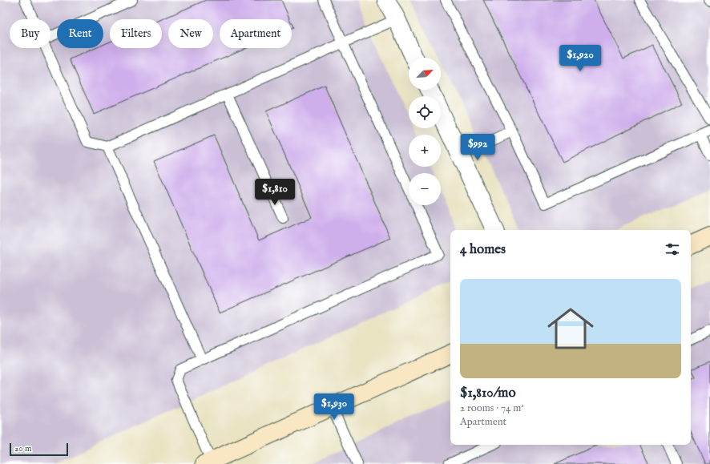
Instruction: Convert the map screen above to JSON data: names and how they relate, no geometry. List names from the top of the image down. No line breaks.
{"scale_bar":"20 m","north":"top right","page":{"chip":["Buy","Rent","Filters","New","Apartment"],"price":["$1,920","$992","$1,810","$1,930"],"map_buttons":["+","−"],"heading":"4 homes","list":[{"name":"$1,810/mo","note":"2 rooms · 74 m² · Apartment"}],"scale":"20 m"}}
